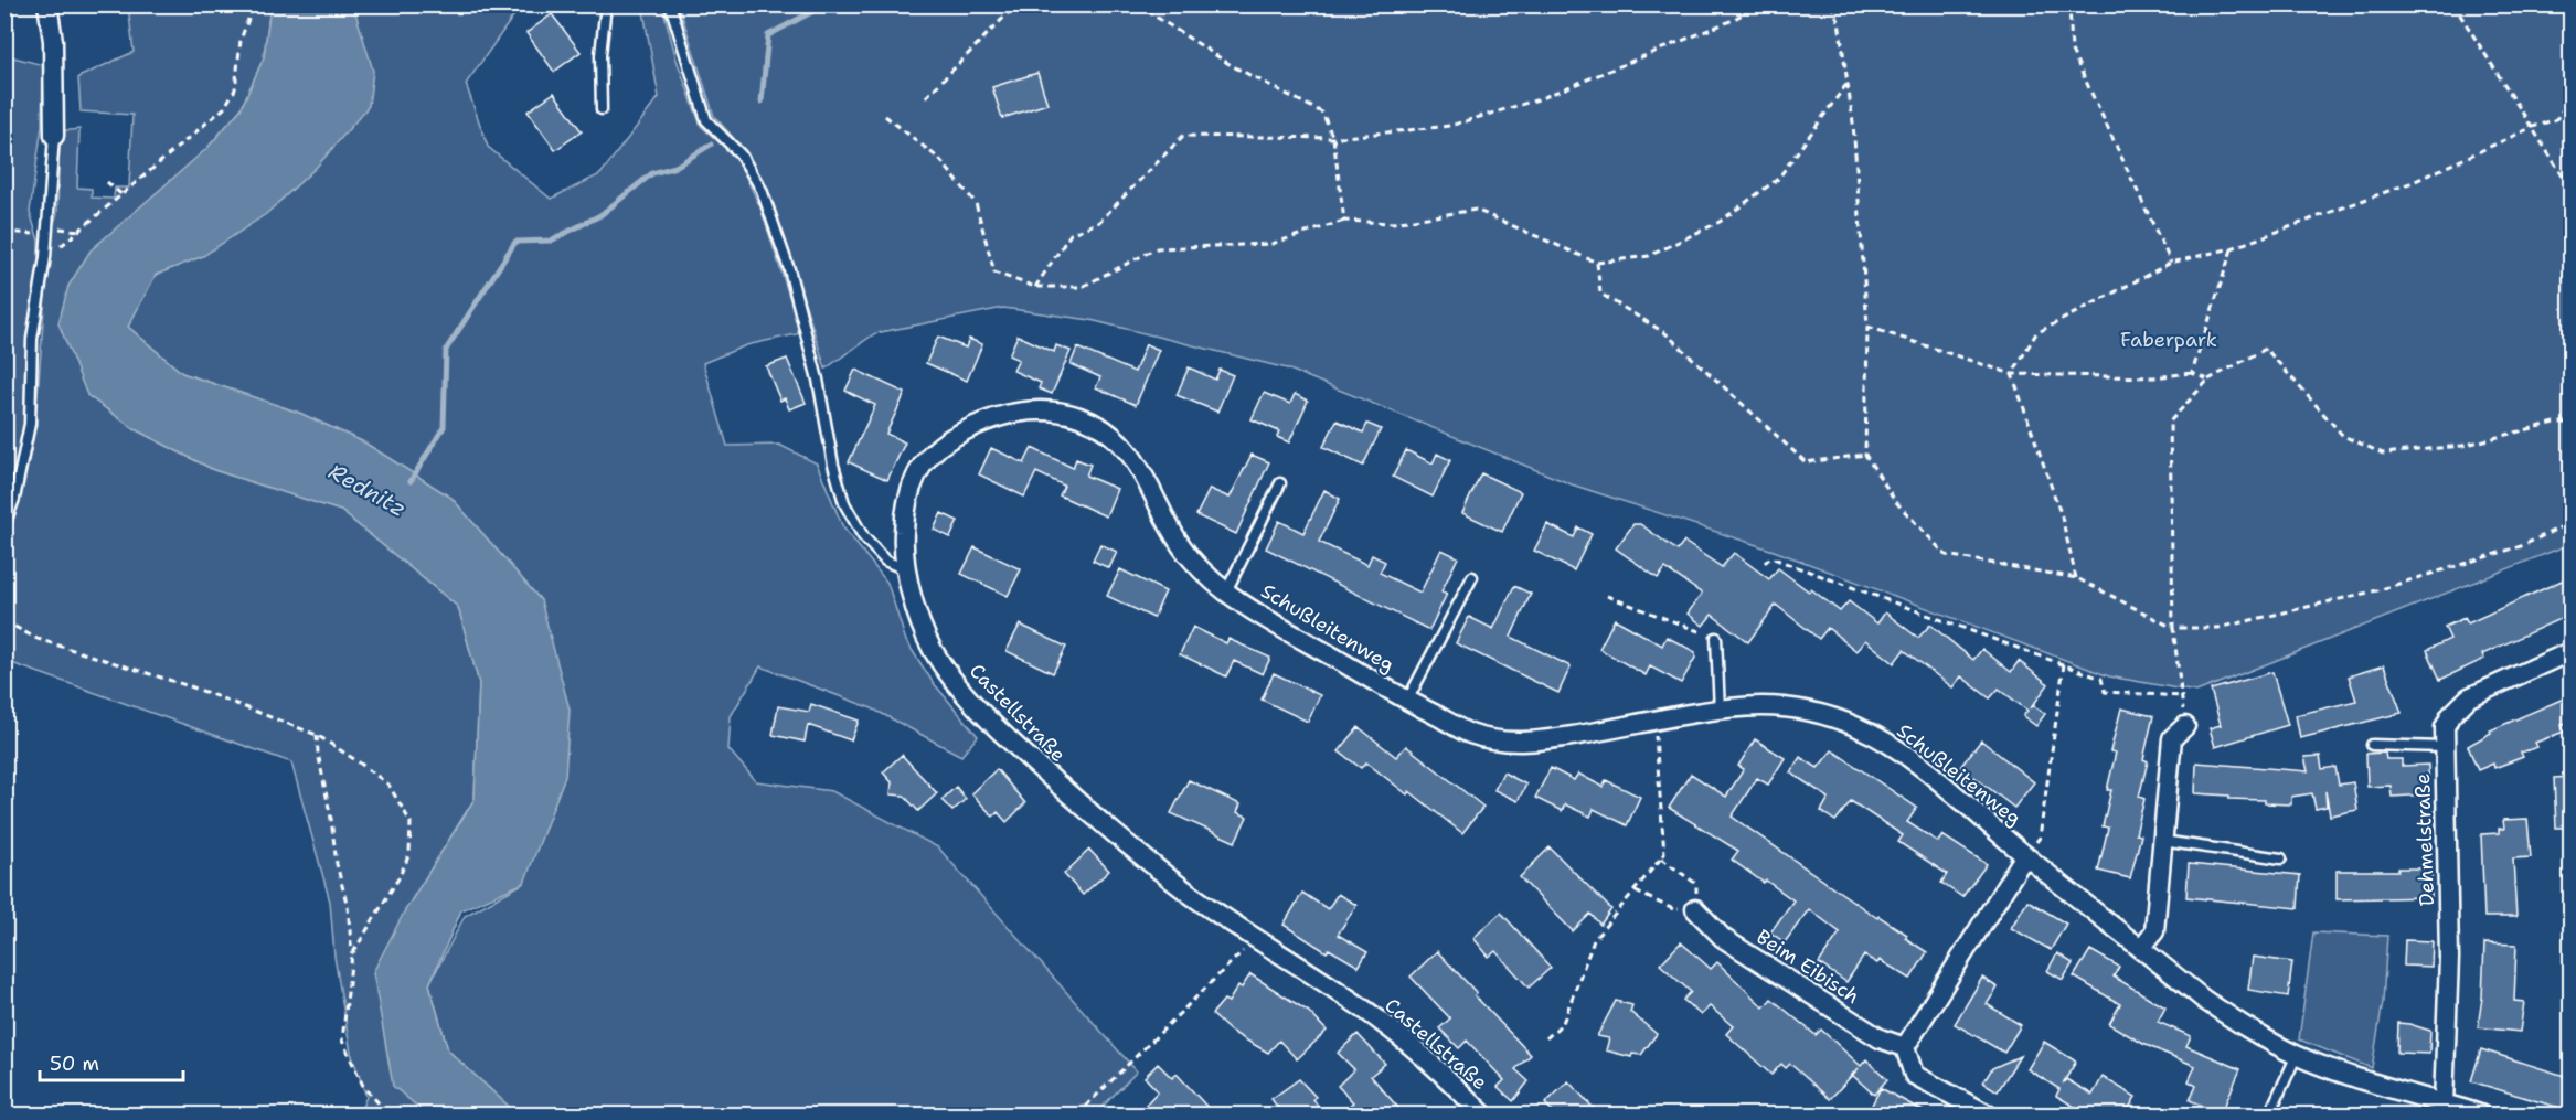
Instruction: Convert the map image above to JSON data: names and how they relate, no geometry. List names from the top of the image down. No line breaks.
{"streets":{"street":["Schußleitenweg","Castellstraße","Dehmelstraße","Beim Eibisch"]},"crossings":[["Schußleitenweg","Castellstraße"],["Schußleitenweg","Dehmelstraße"]],"water":["Rednitz"],"parks":["Faberpark"],"scale_bar":"50 m"}
